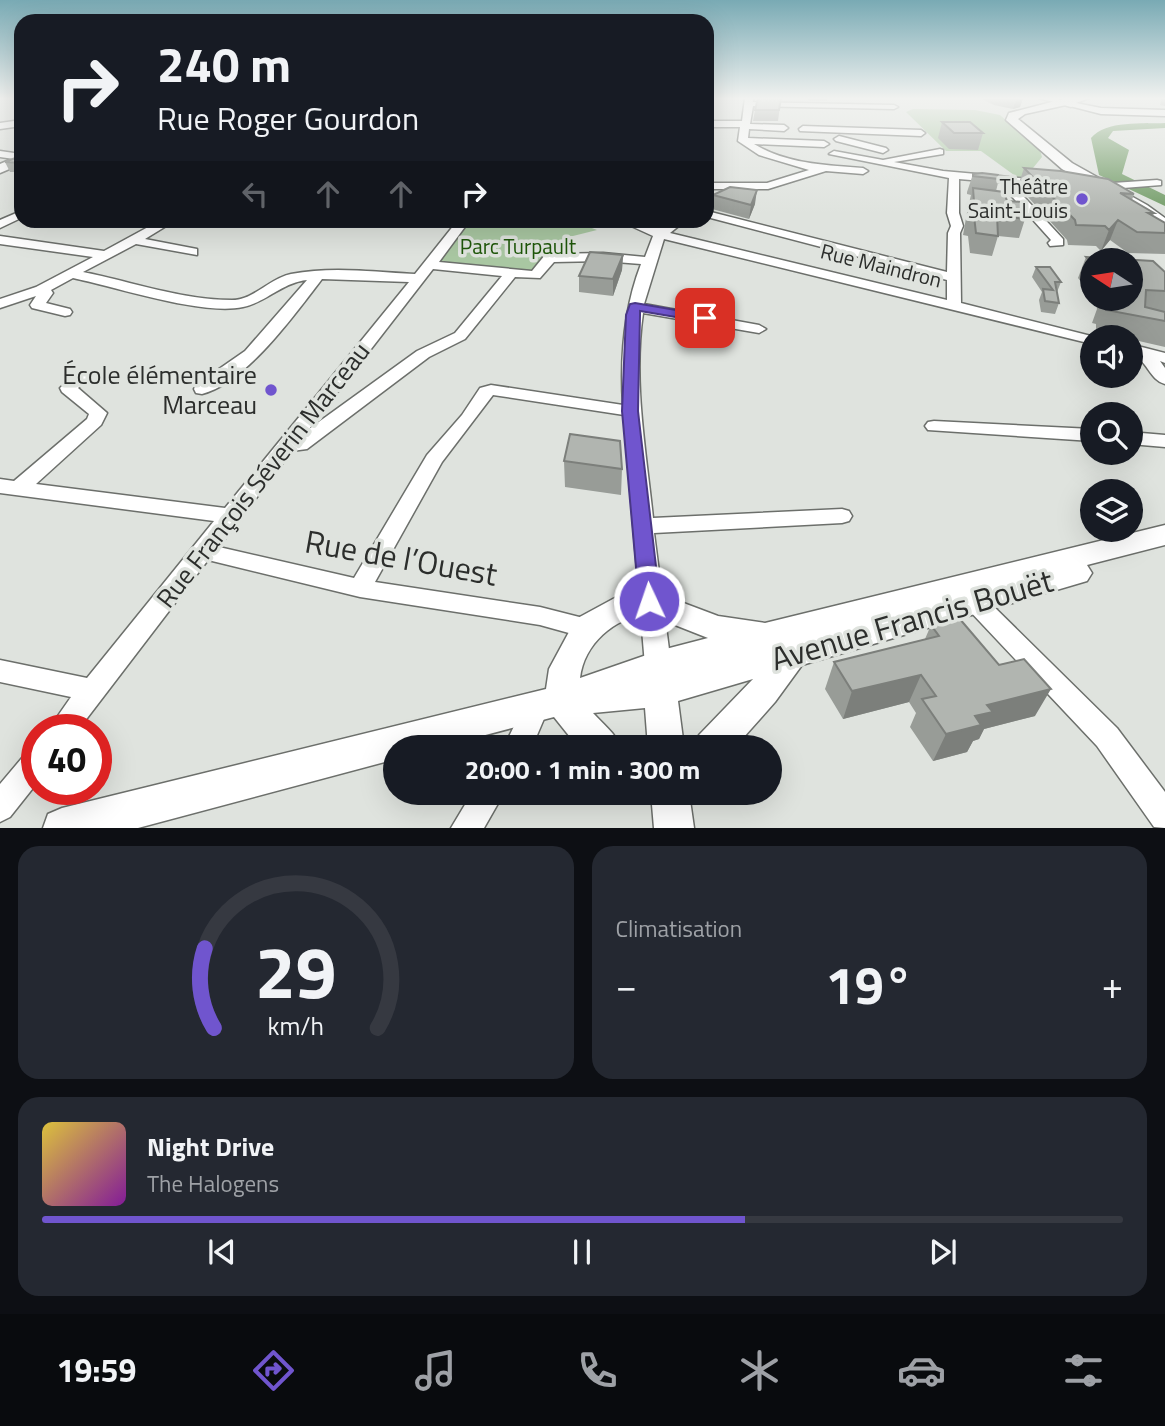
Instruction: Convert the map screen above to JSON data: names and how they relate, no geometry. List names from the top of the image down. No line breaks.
{"streets":{"main road":["Avenue Francis Bouët"],"street":["Rue Maindron","Rue François Séverin Marceau","Rue de l’Ouest"]},"crossings":[["Rue François Séverin Marceau","Rue de l’Ouest"]],"parks":["Parc Turpault"],"places":["Théâtre Saint-Louis","École élémentaire Marceau"],"north":"left","page":{"turn":["240 m","Rue Roger Gourdon"],"limit":"40","trip":"20:00 · 1 min · 300 m","tile":"Climatisation","heat":["−","19°","+"],"song":["Night Drive","The Halogens"],"tabs":"19:59","gauge":["29","km/h"]}}
